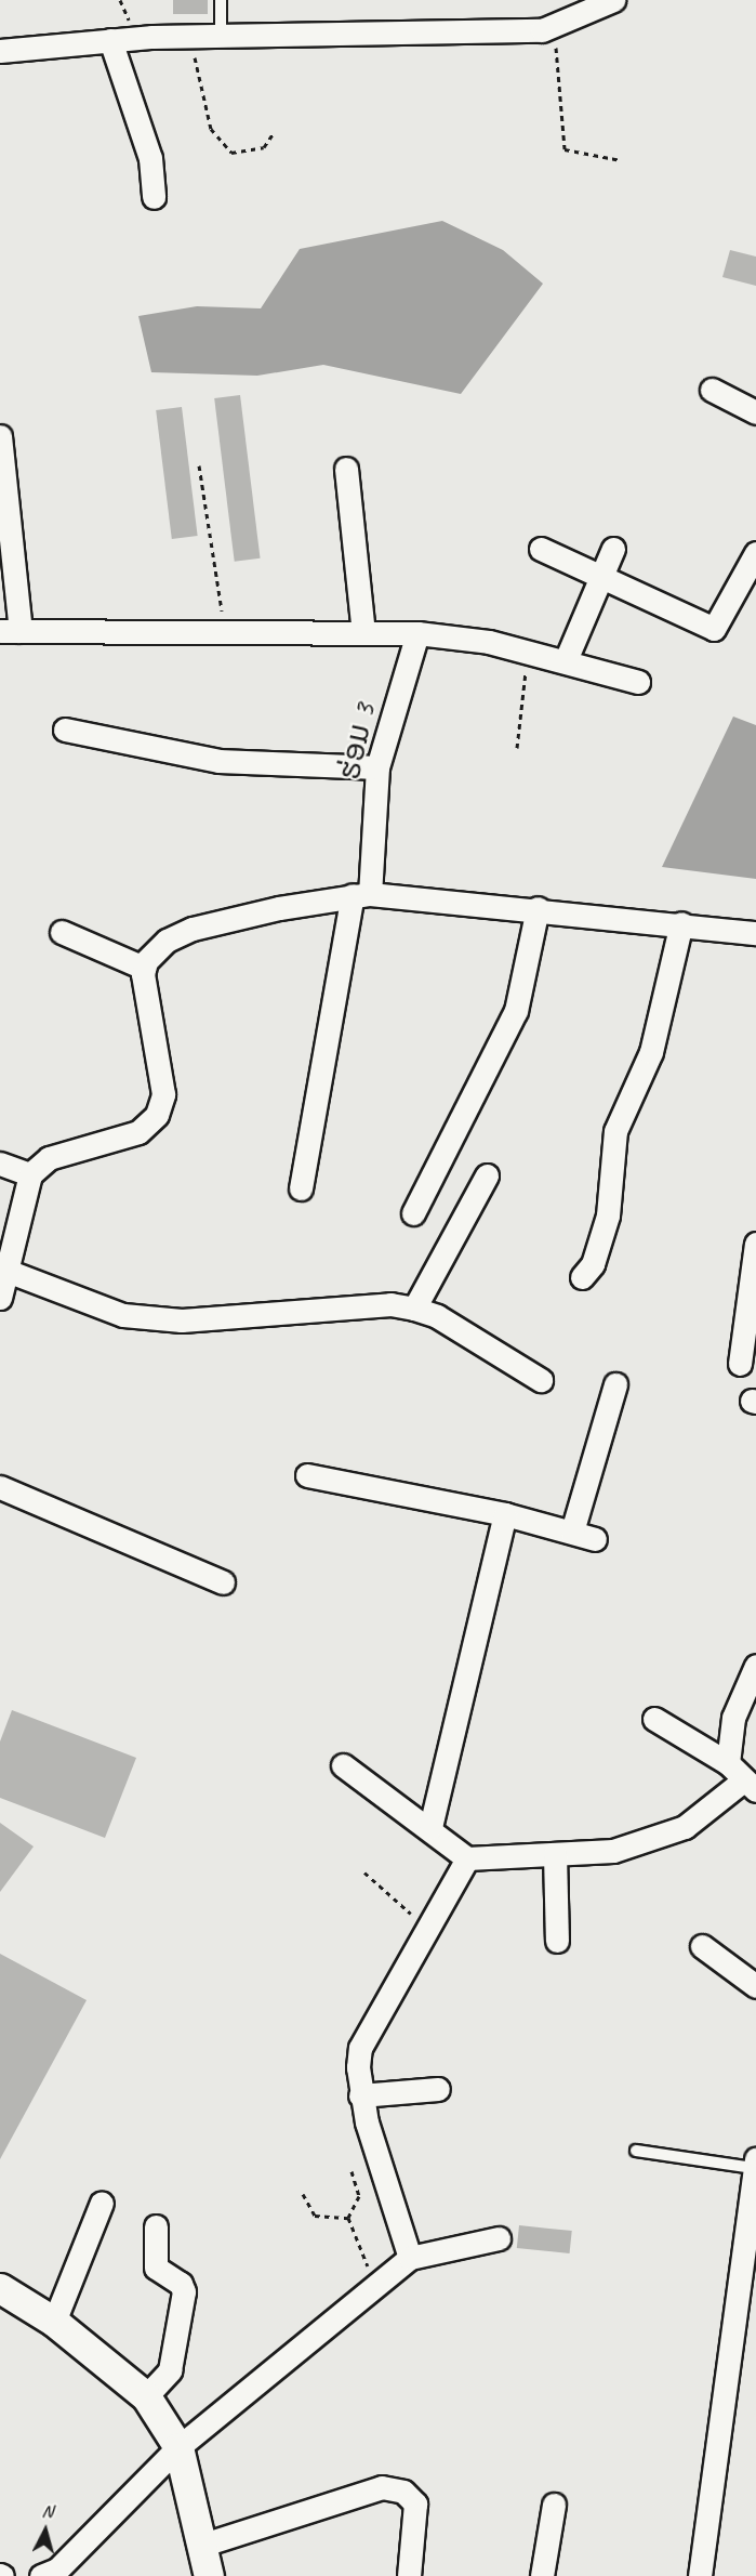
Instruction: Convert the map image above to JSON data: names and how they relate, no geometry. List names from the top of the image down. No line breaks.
{"streets":{"street":["ຮ່ອມ 3"]},"north":"top"}
